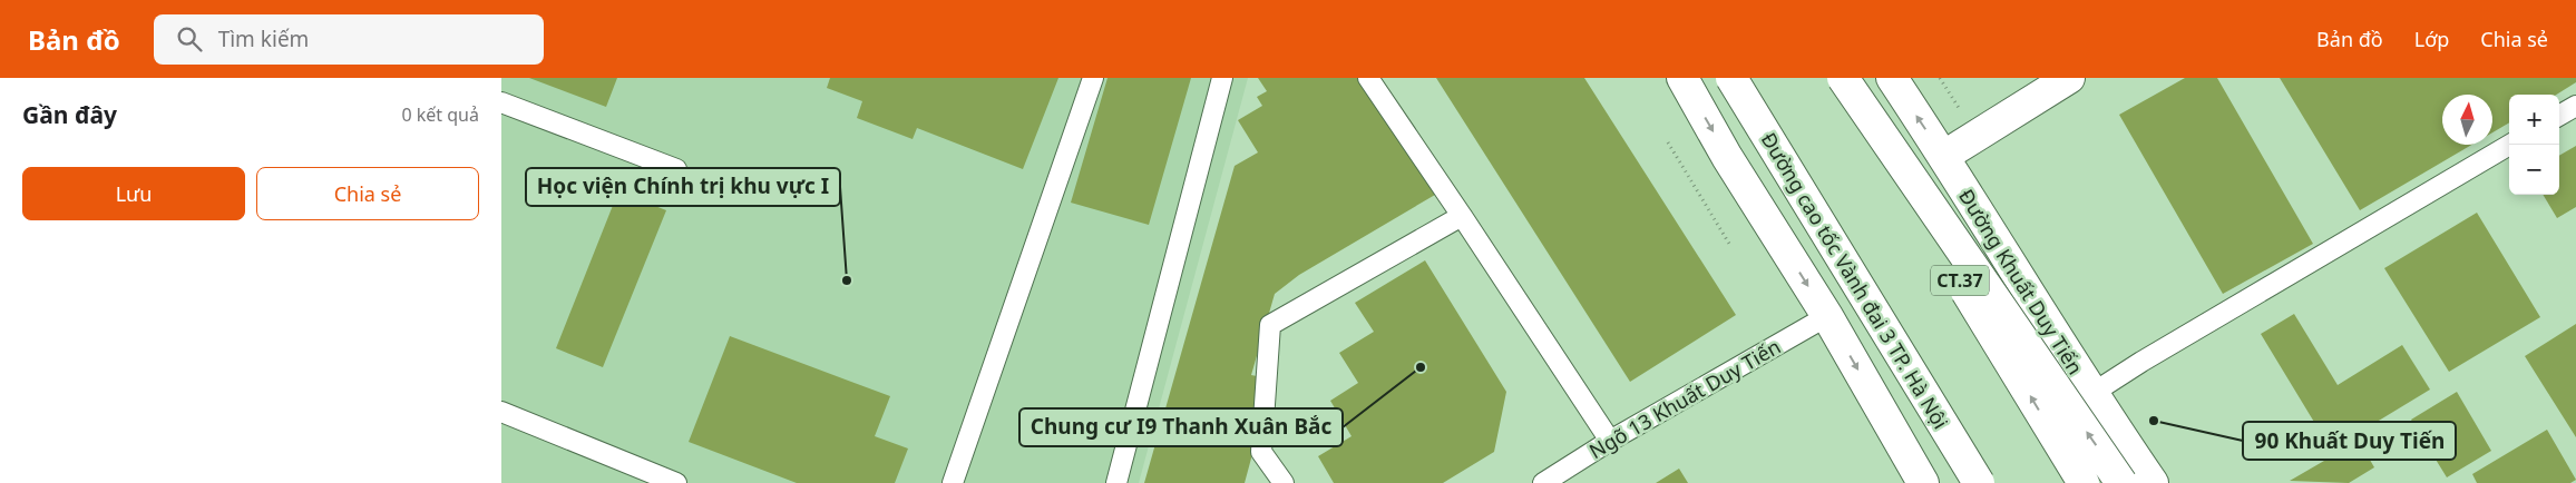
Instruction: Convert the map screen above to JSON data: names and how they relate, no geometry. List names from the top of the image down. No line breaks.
{"streets":{"main road":["Đường cao tốc Vành đai 3 TP. Hà Nội","CT.37","Đường Khuất Duy Tiến"],"lane":["Ngõ 13 Khuất Duy Tiến"]},"places":["Học viện Chính trị khu vực I","Chung cư I9 Thanh Xuân Bắc","90 Khuất Duy Tiến"],"north":"top","page":{"header":"Bản đồ","search":"Tìm kiếm","nav":["Bản đồ","Lớp","Chia sẻ"],"heading":["Gần đây","0 kết quả"],"map_buttons":["+","−"],"buttons":["Lưu","Chia sẻ"]}}
